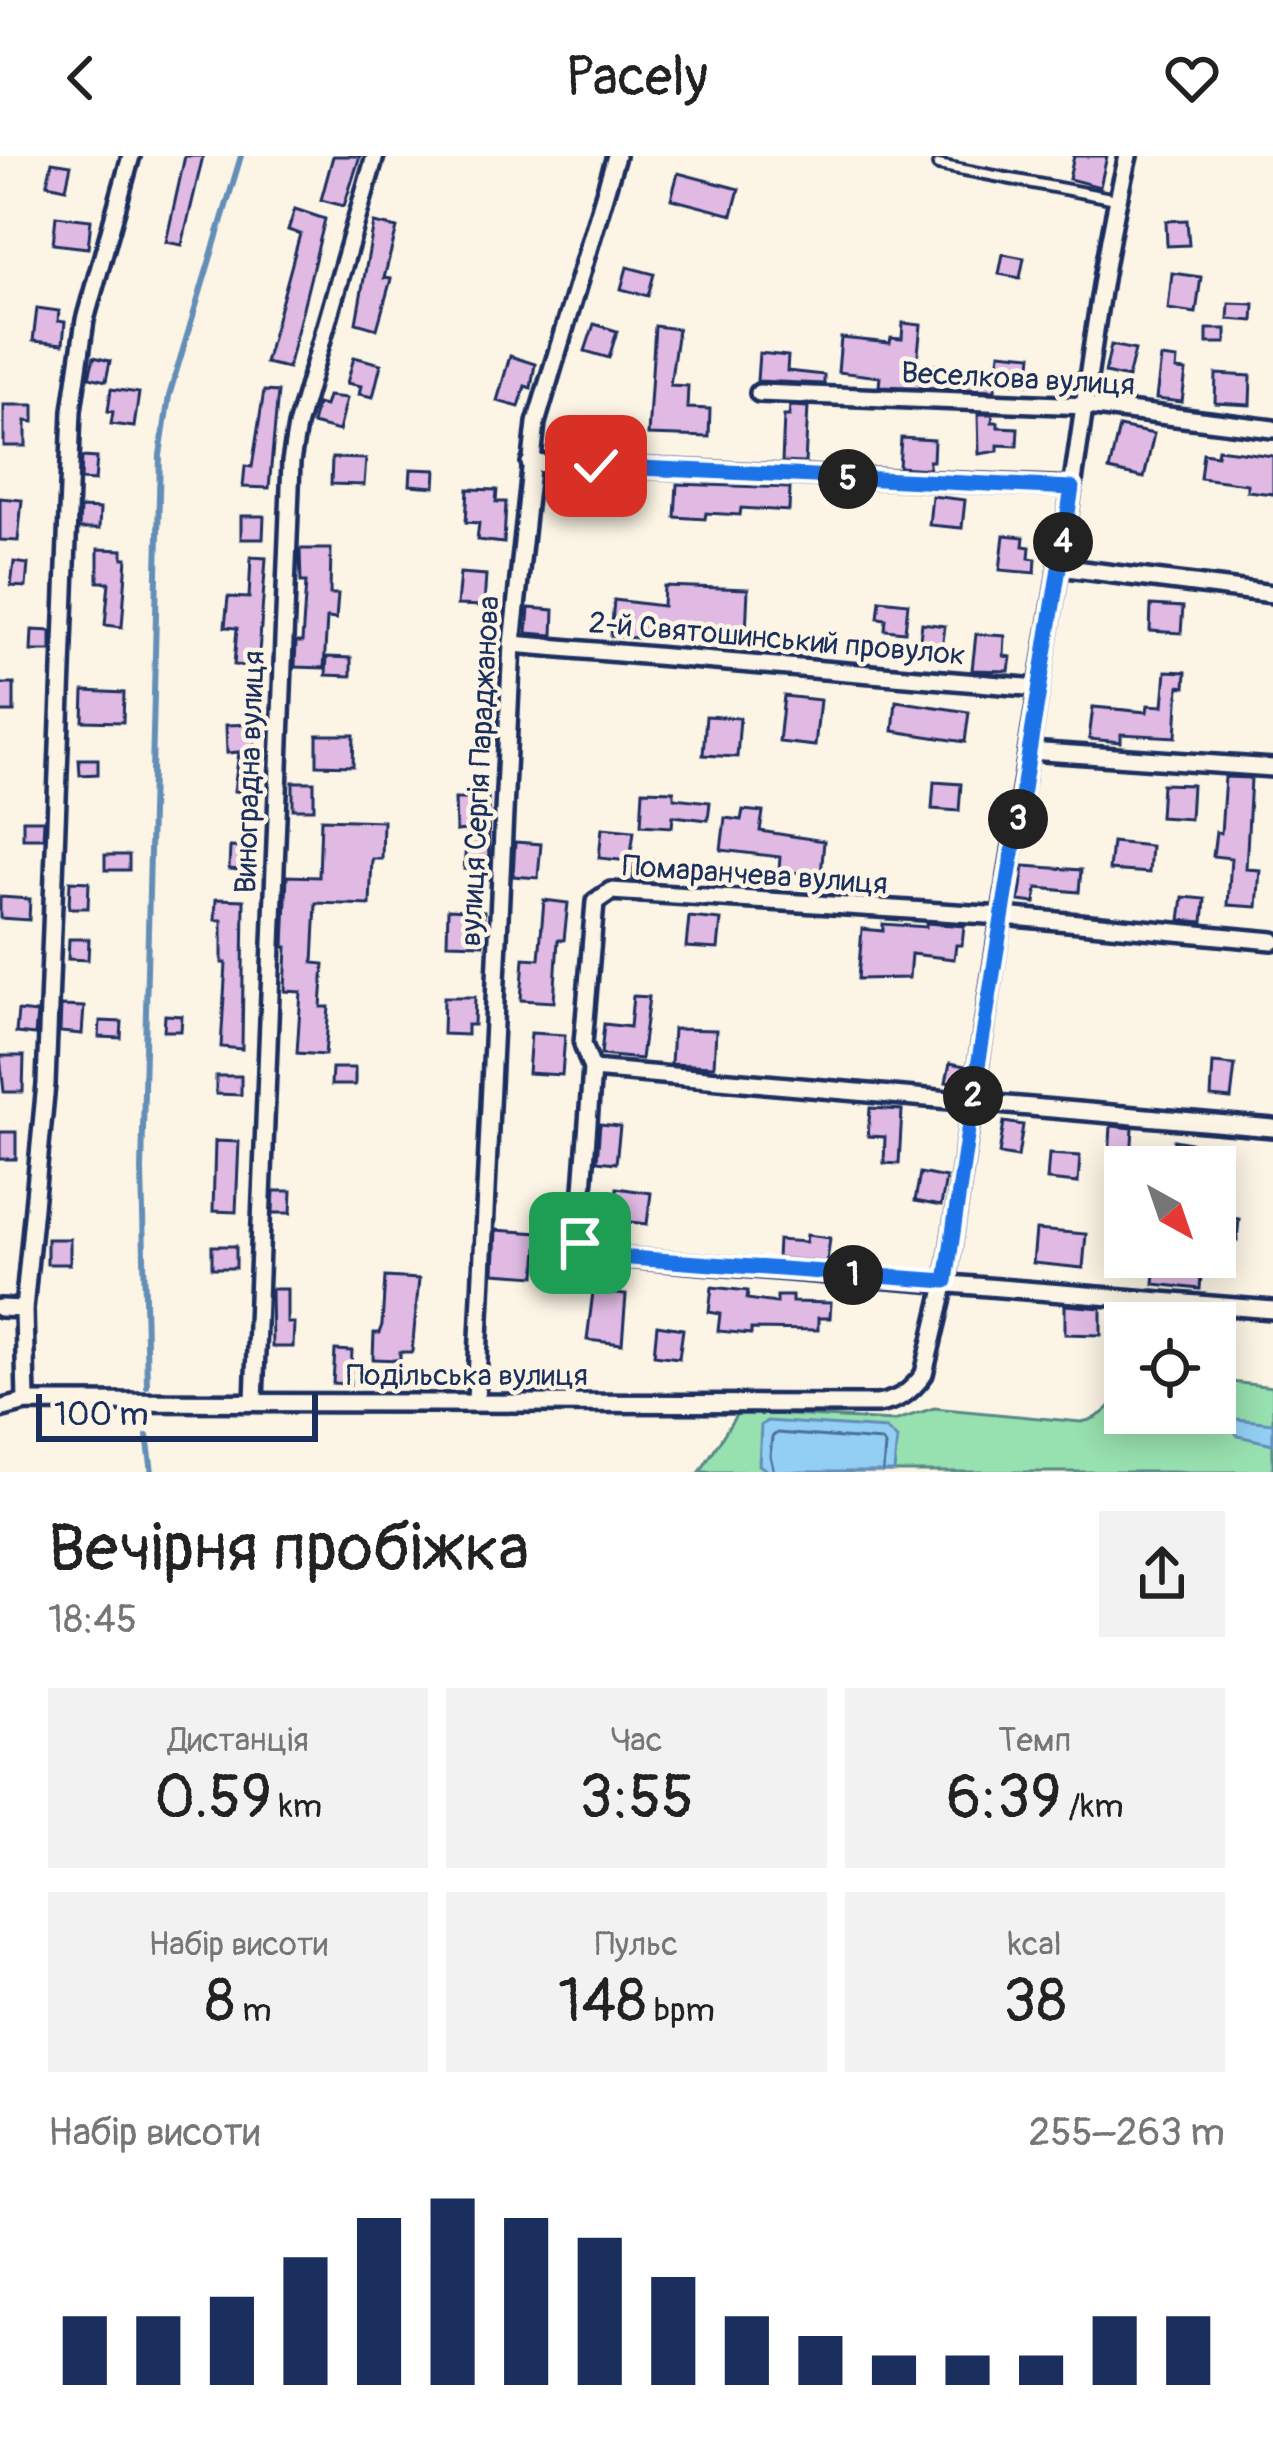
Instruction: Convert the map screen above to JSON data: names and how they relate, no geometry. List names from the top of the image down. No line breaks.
{"streets":{"street":["Веселкова вулиця","2-й Святошинський провулок","вулиця Сергія Параджанова","Виноградна вулиця","Помаранчева вулиця","Подільська вулиця"]},"crossings":[["2-й Святошинський провулок","вулиця Сергія Параджанова"],["вулиця Сергія Параджанова","Подільська вулиця"],["Виноградна вулиця","Подільська вулиця"],["Помаранчева вулиця","Подільська вулиця"]],"scale_bar":"100 m","north":"bottom right","page":{"header":"Pacely","pins":["5","4","3","2","1"],"scale":"100 m","heading":["Вечірня пробіжка","18:45"],"stats":[["Дистанція","0.59 km"],["Час","3:55"],["Темп","6:39 /km"],["Набір висоти","8 m"],["Пульс","148 bpm"],["kcal","38"]],"chart":["Набір висоти","255–263 m"]}}
